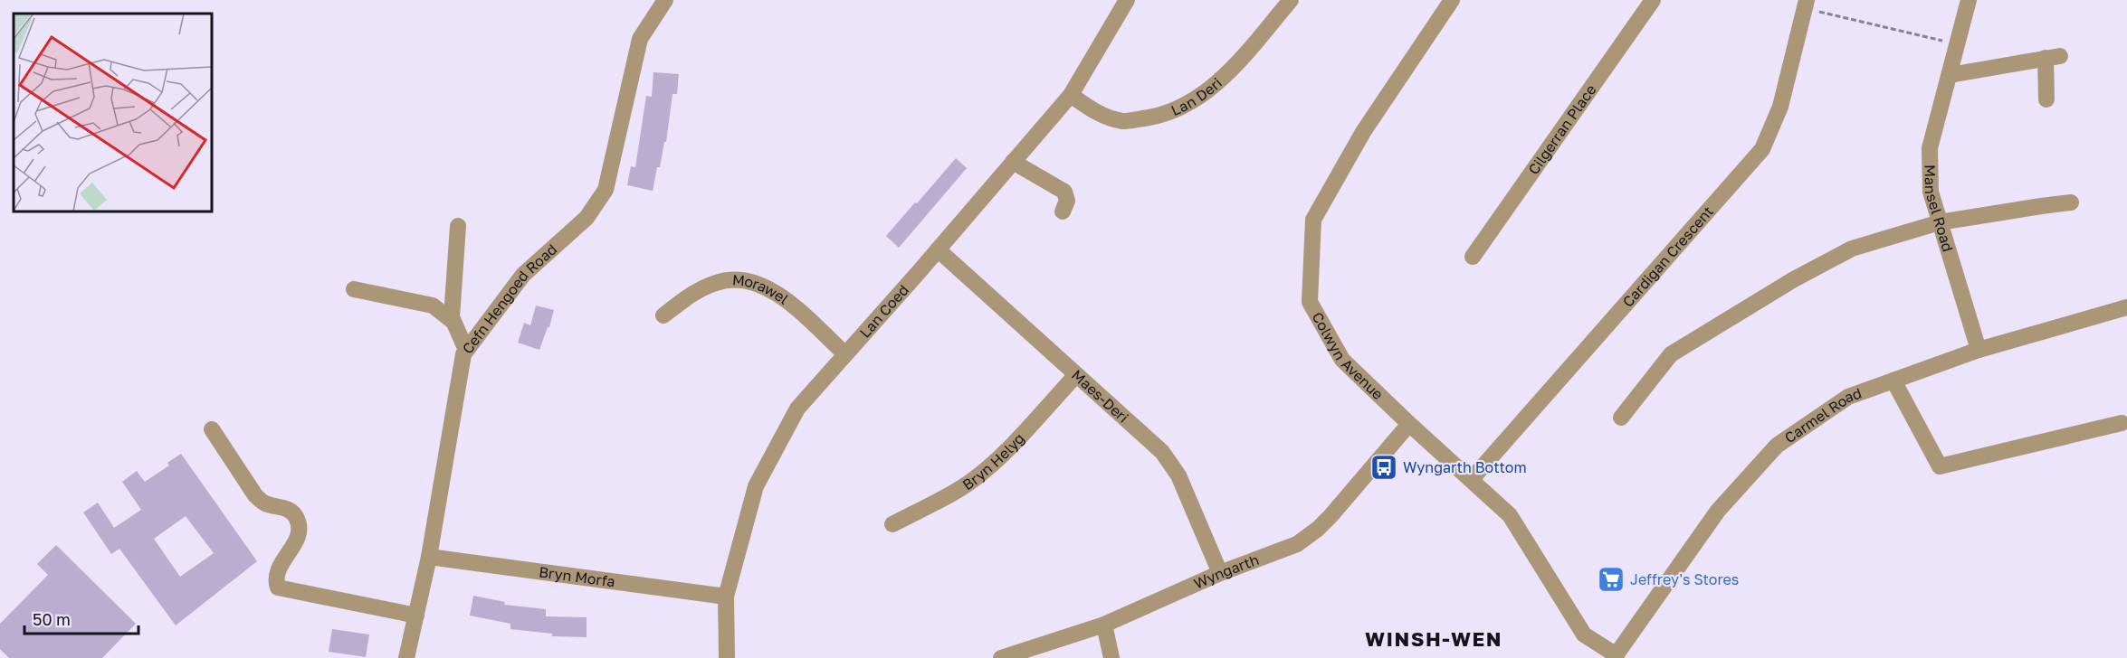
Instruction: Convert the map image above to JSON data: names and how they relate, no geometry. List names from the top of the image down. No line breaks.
{"streets":{"street":["Lan Deri","Cilgerran Place","Mansel Road","Cardigan Crescent","Morawel","Cefn Hengoed Road","Lan Coed","Colwyn Avenue","Maes-Deri","Carmel Road","Bryn Helyg","Wyngarth","Bryn Morfa"]},"crossings":[["Lan Deri","Lan Coed"],["Mansel Road","Carmel Road"],["Cardigan Crescent","Colwyn Avenue"],["Morawel","Lan Coed"],["Cefn Hengoed Road","Bryn Morfa"],["Lan Coed","Maes-Deri"],["Lan Coed","Bryn Morfa"],["Colwyn Avenue","Carmel Road"],["Colwyn Avenue","Wyngarth"],["Maes-Deri","Bryn Helyg"],["Maes-Deri","Wyngarth"]],"districts":["WINSH-WEN"],"places":{"bus stop":["Wyngarth Bottom"],"supermarket":["Jeffrey's Stores"]},"scale_bar":"50 m"}
